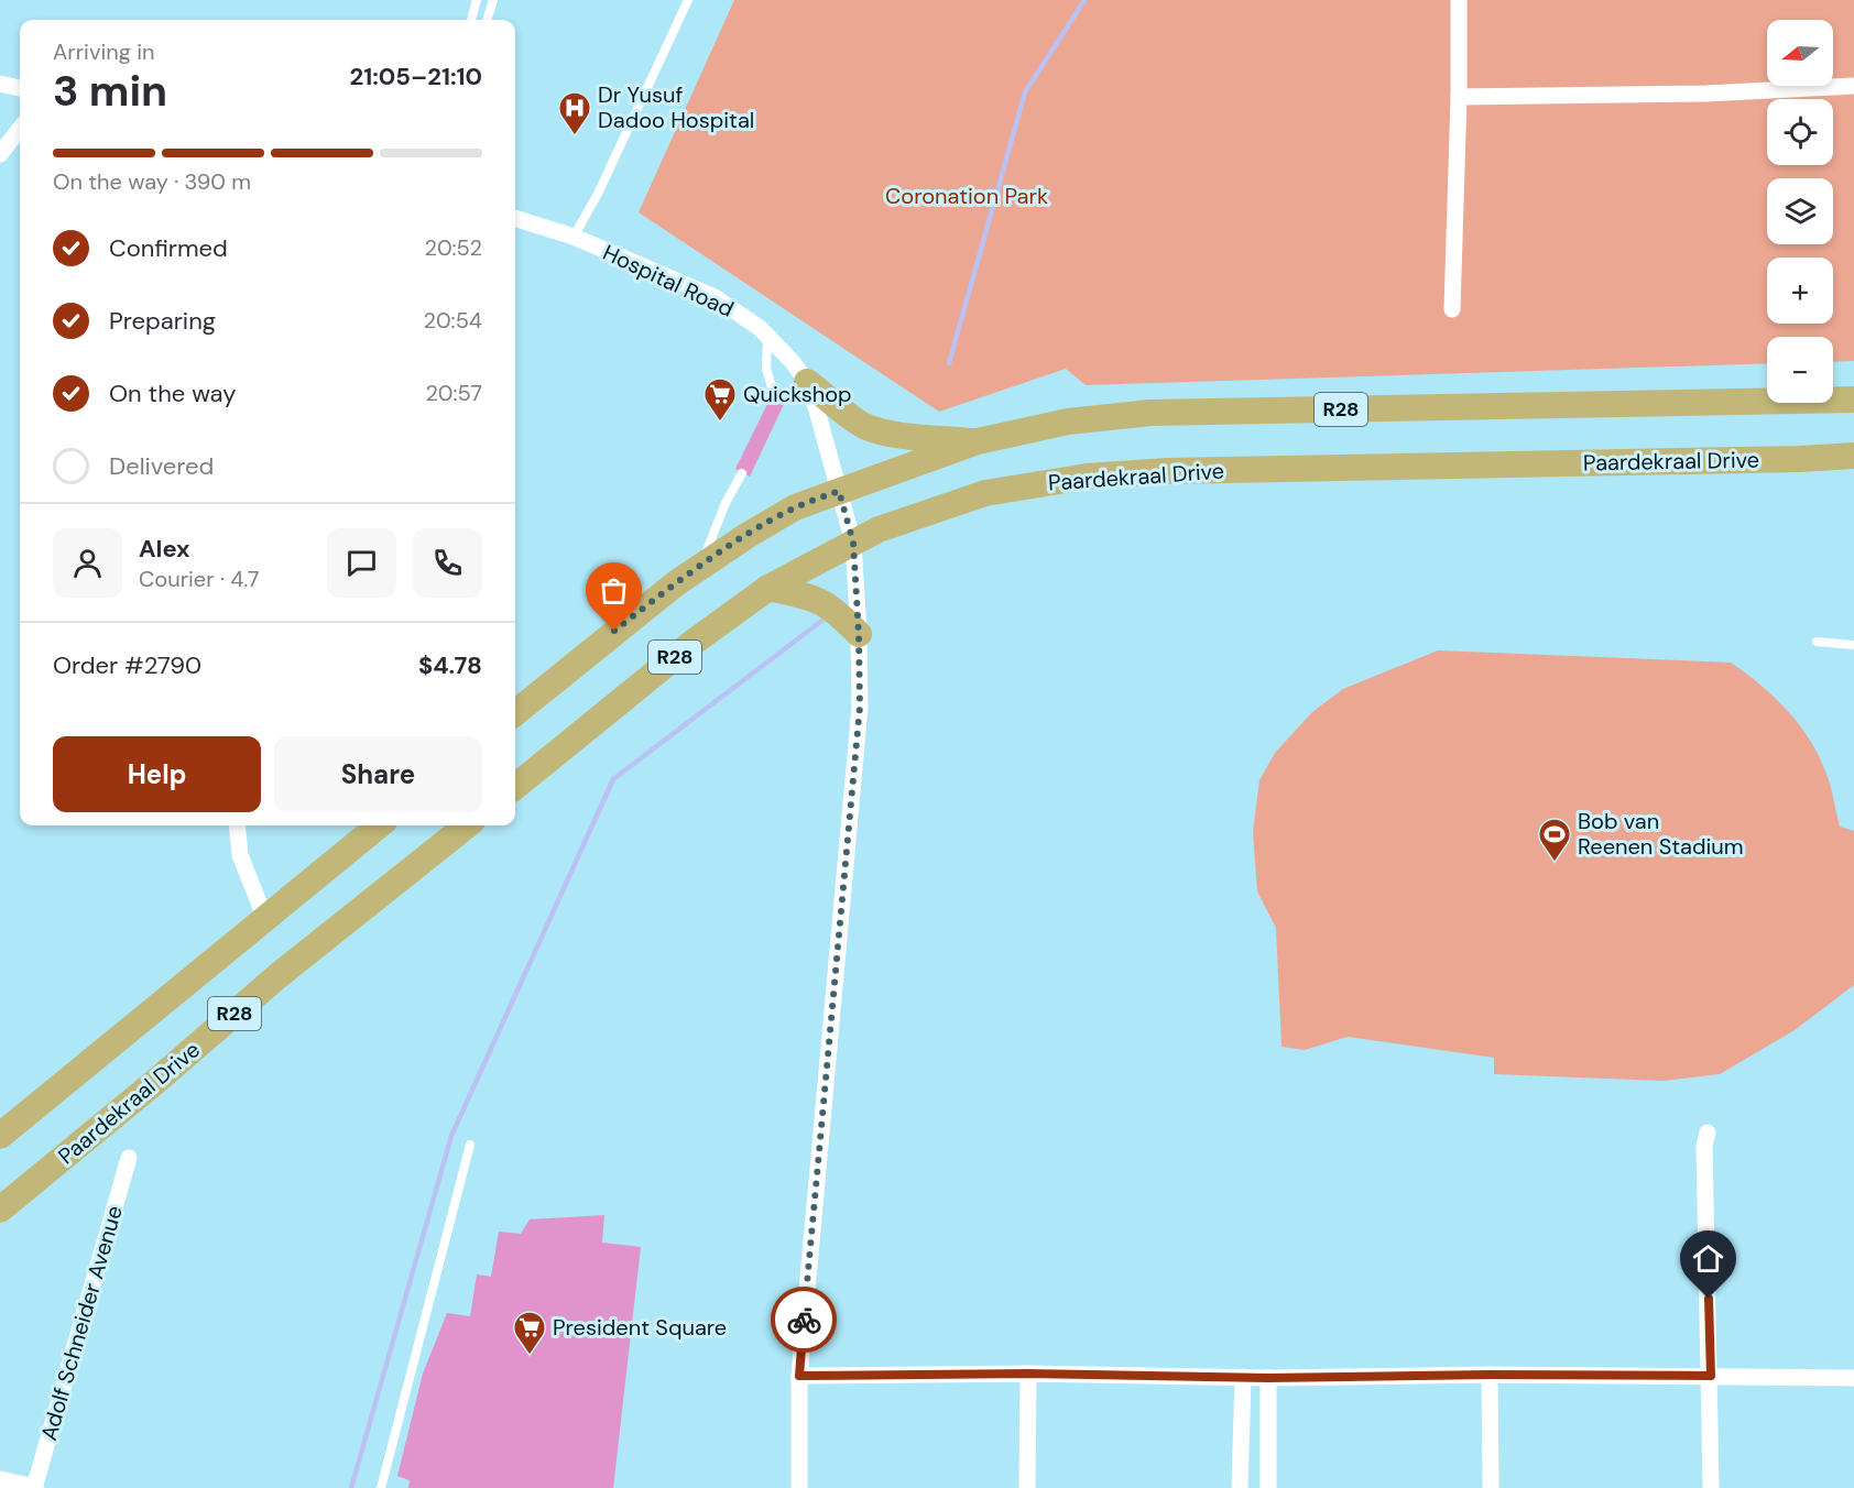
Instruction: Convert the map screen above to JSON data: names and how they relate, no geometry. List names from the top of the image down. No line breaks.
{"streets":{"main road":["R28","Paardekraal Drive"],"street":["Hospital Road","Adolf Schneider Avenue"]},"crossings":[["Hospital Road","R28"],["Hospital Road","Paardekraal Drive"]],"parks":["Coronation Park"],"places":{"hospital":["Dr Yusuf Dadoo Hospital"],"supermarket":["Quickshop","President Square"],"sports":["Bob van Reenen Stadium"]},"north":"left","page":{"map_buttons":["+","−"],"heading":["3 min","Arriving in","21:05–21:10"],"panel":["Alex","Courier · 4.7","Order #2790","$4.78"],"bar":"On the way · 390 m","list":[["Confirmed","20:52"],["Preparing","20:54"],["On the way","20:57"],"Delivered"],"buttons":["Help","Share"]}}
